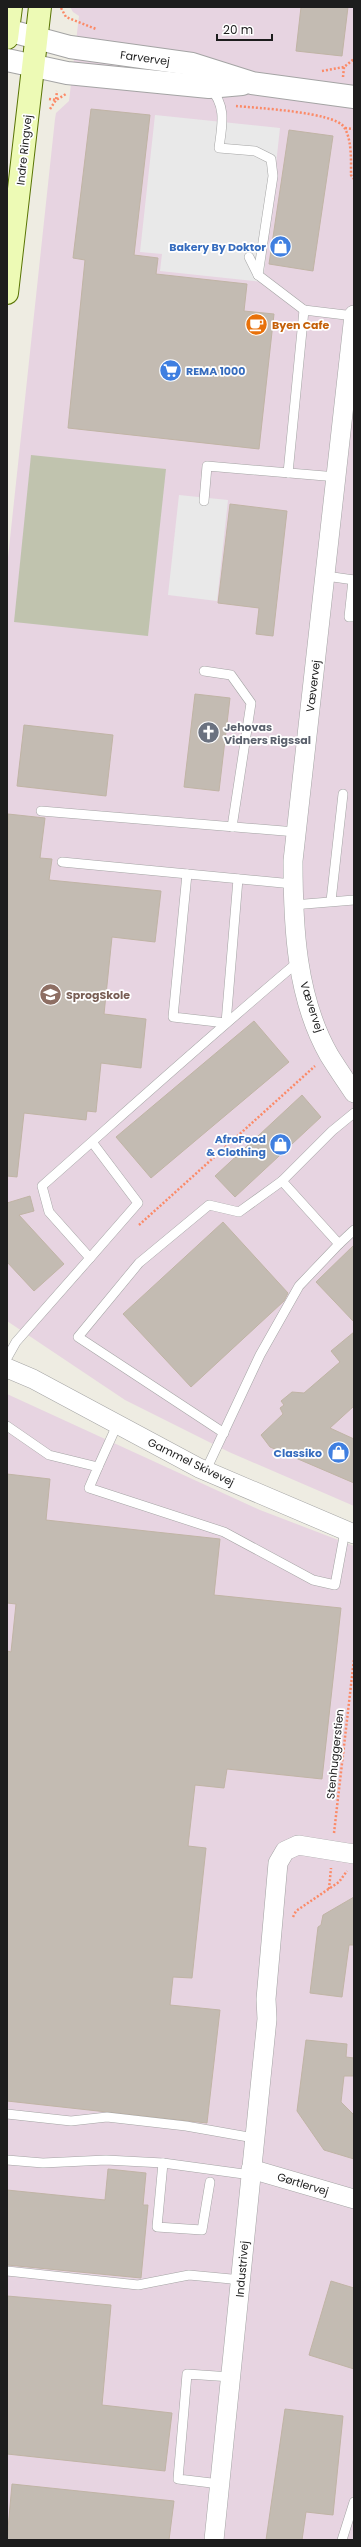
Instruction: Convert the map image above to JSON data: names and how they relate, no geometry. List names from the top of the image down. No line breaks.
{"streets":{"main road":["Indre Ringvej"],"street":["Farvervej","Vævervej","Gammel Skivevej","Gørtlervej","Industrivej"],"path":["Stenhuggerstien"]},"crossings":[["Farvervej","Indre Ringvej"],["Stenhuggerstien","Industrivej"],["Gørtlervej","Industrivej"]],"places":{"shop":["Bakery By Doktor","AfroFood & Clothing","Classiko"],"cafe":["Byen Cafe"],"supermarket":["REMA 1000"],"church":["Jehovas Vidners Rigssal"],"school or university":["SprogSkole"]},"scale_bar":"20 m"}
